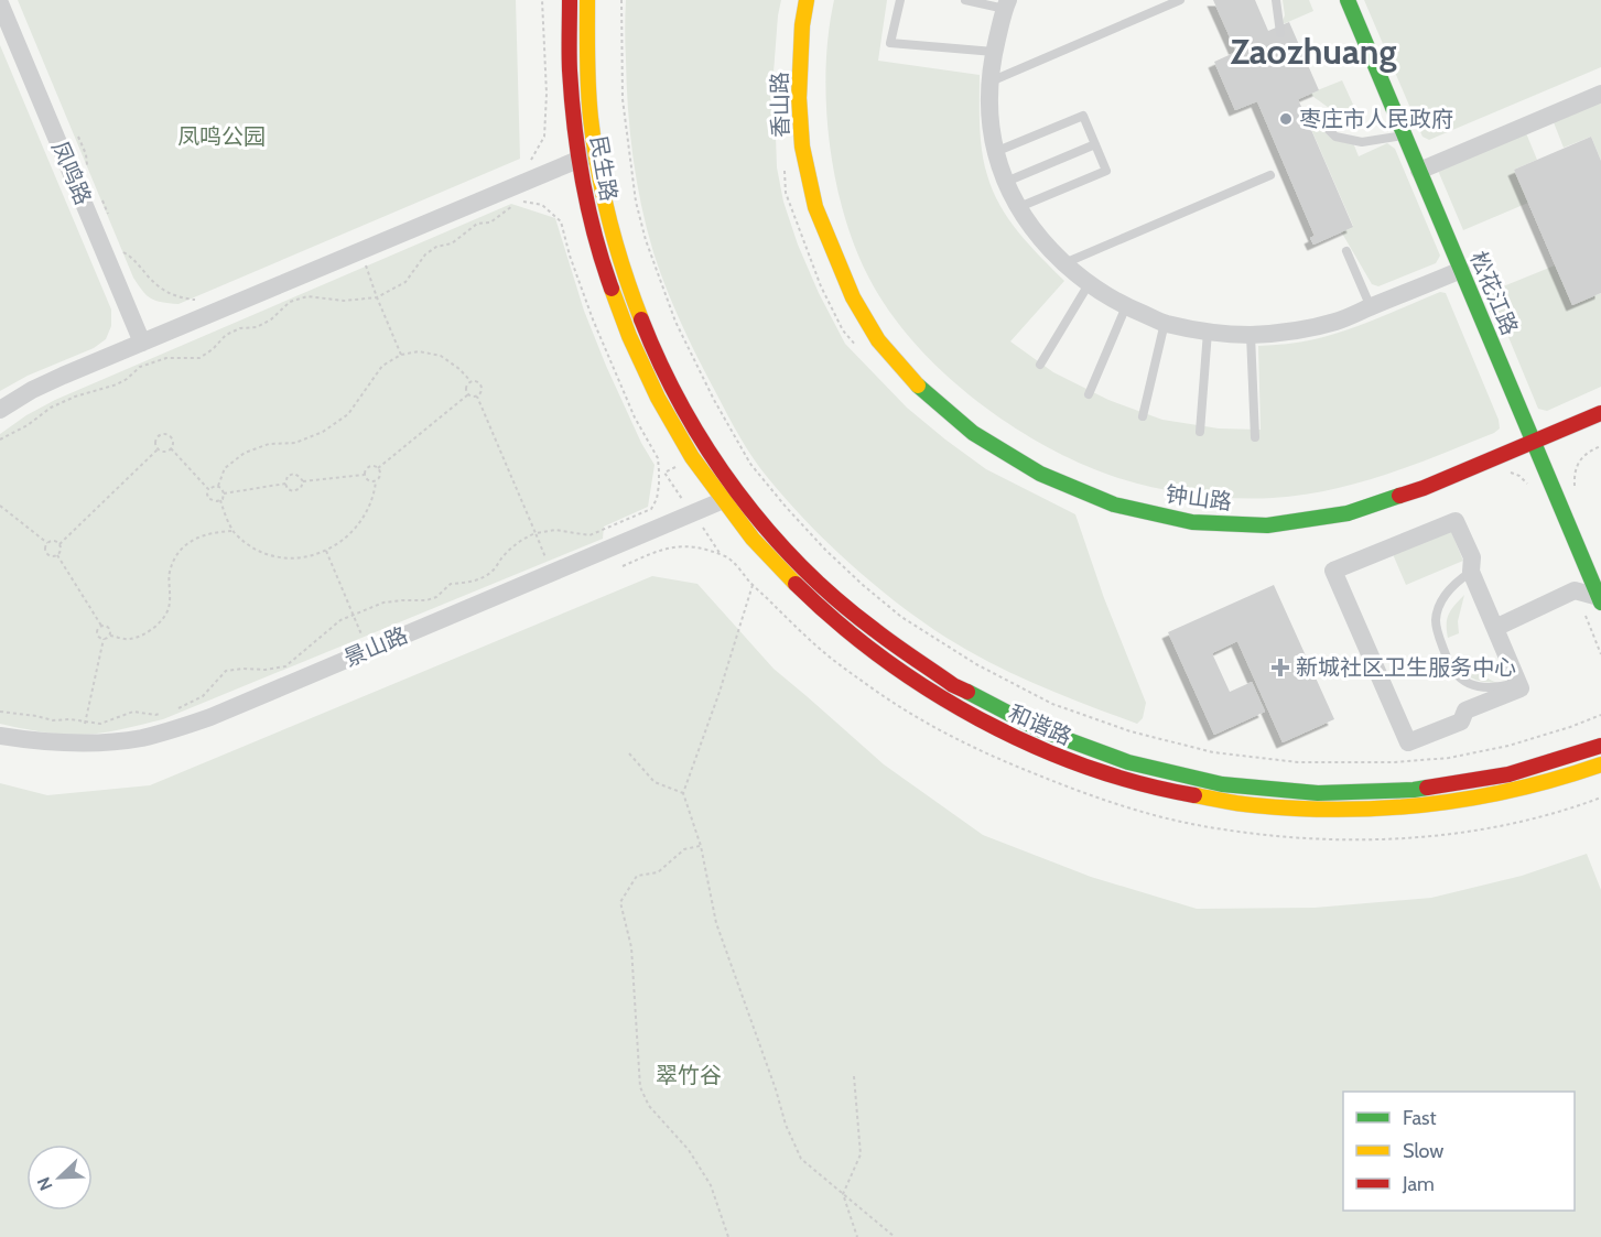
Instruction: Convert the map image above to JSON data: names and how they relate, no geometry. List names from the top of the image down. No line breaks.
{"streets":{"main road":["香山路","民生路","松花江路","钟山路","和谐路"],"street":["凤鸣路","景山路"]},"crossings":[["香山路","钟山路"],["民生路","和谐路"],["松花江路","钟山路"],["景山路","和谐路"]],"districts":["Zaozhuang"],"parks":["凤鸣公园","翠竹谷"],"places":{"other":["枣庄市人民政府"],"health":["新城社区卫生服务中心"]},"legend":["Fast","Slow","Jam"],"north":"bottom left"}
